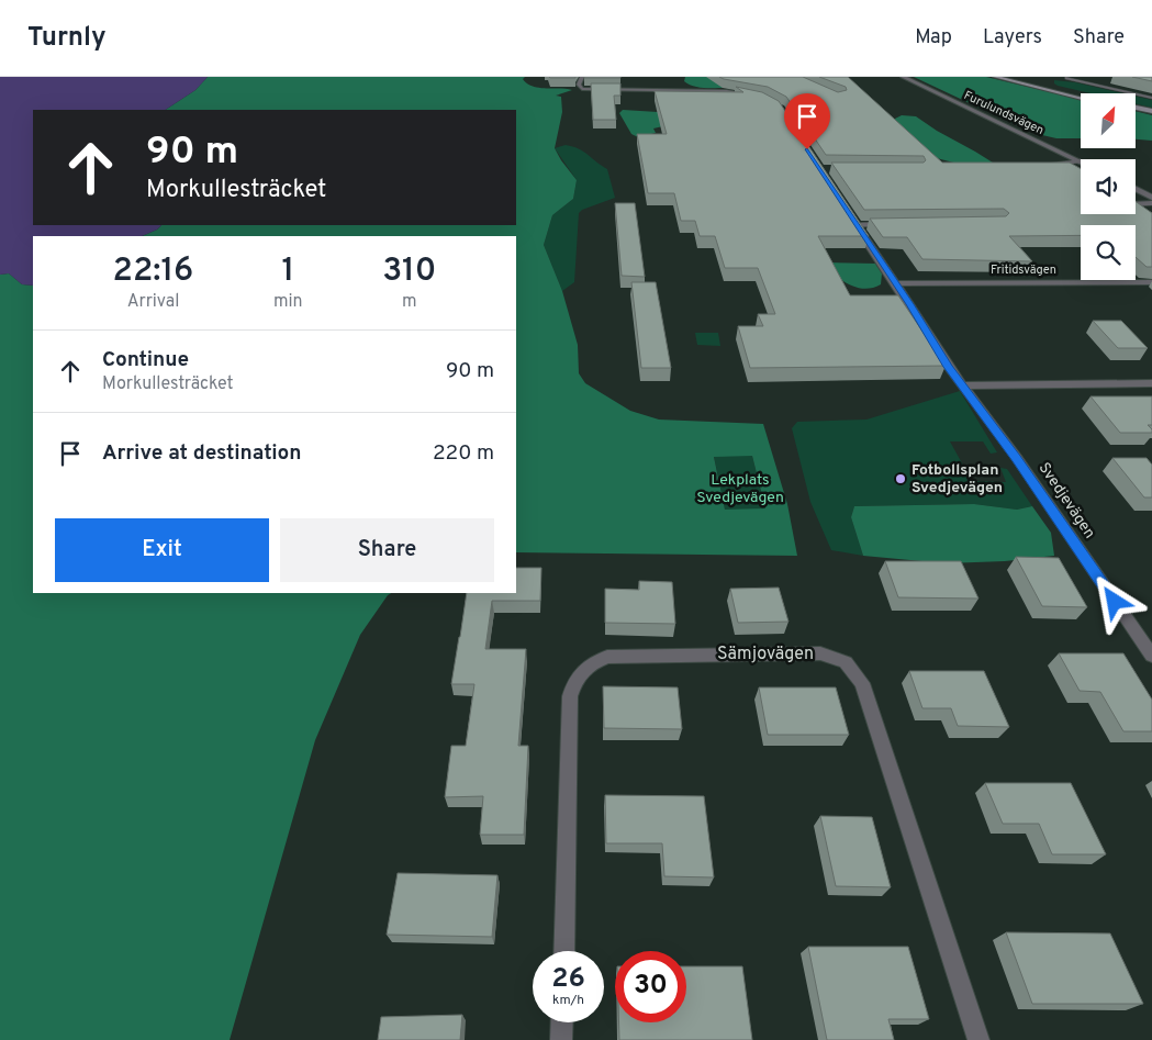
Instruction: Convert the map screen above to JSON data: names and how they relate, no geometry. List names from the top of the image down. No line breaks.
{"streets":{"street":["Furulundsvägen","Fritidsvägen","Svedjevägen","Sämjovägen"]},"crossings":[["Fritidsvägen","Svedjevägen"]],"parks":["Lekplats Svedjevägen"],"places":["Fotbollsplan Svedjevägen"],"north":"top right","page":{"header":"Turnly","nav":["Map","Layers","Share"],"turn":["90 m","Morkullesträcket"],"eta":["22:16","Arrival","1","min","310","m"],"list":[{"name":"Continue","note":"Morkullesträcket","value":"90 m"},{"name":"Arrive at destination","value":"220 m"}],"buttons":["Exit","Share"],"speed":"26 km/h","limit":"30"}}
